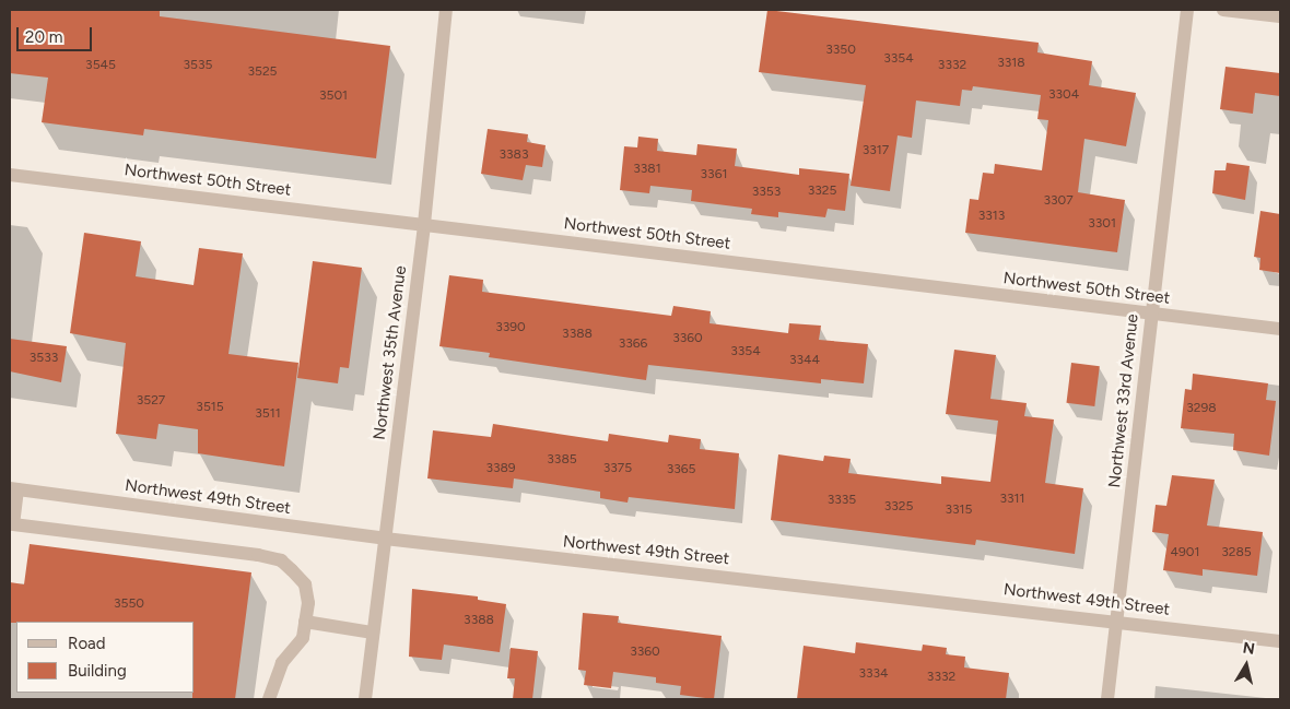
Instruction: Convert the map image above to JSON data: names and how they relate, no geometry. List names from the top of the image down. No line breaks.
{"streets":{"street":["Northwest 50th Street","Northwest 35th Avenue","Northwest 33rd Avenue","Northwest 49th Street"]},"crossings":[["Northwest 50th Street","Northwest 35th Avenue"],["Northwest 50th Street","Northwest 33rd Avenue"],["Northwest 35th Avenue","Northwest 49th Street"],["Northwest 33rd Avenue","Northwest 49th Street"]],"house_numbers":["3350","3354","3318","3545","3535","3332","3525","3304","3501","3317","3383","3381","3361","3325","3353","3307","3313","3301","3390","3388","3360","3366","3354","3533","3344","3527","3515","3298","3511","3385","3389","3375","3365","3311","3335","3325","3315","4901","3285","3550","3388","3360","3334","3332"],"legend":["Road","Building"],"scale_bar":"20 m","north":"top"}
